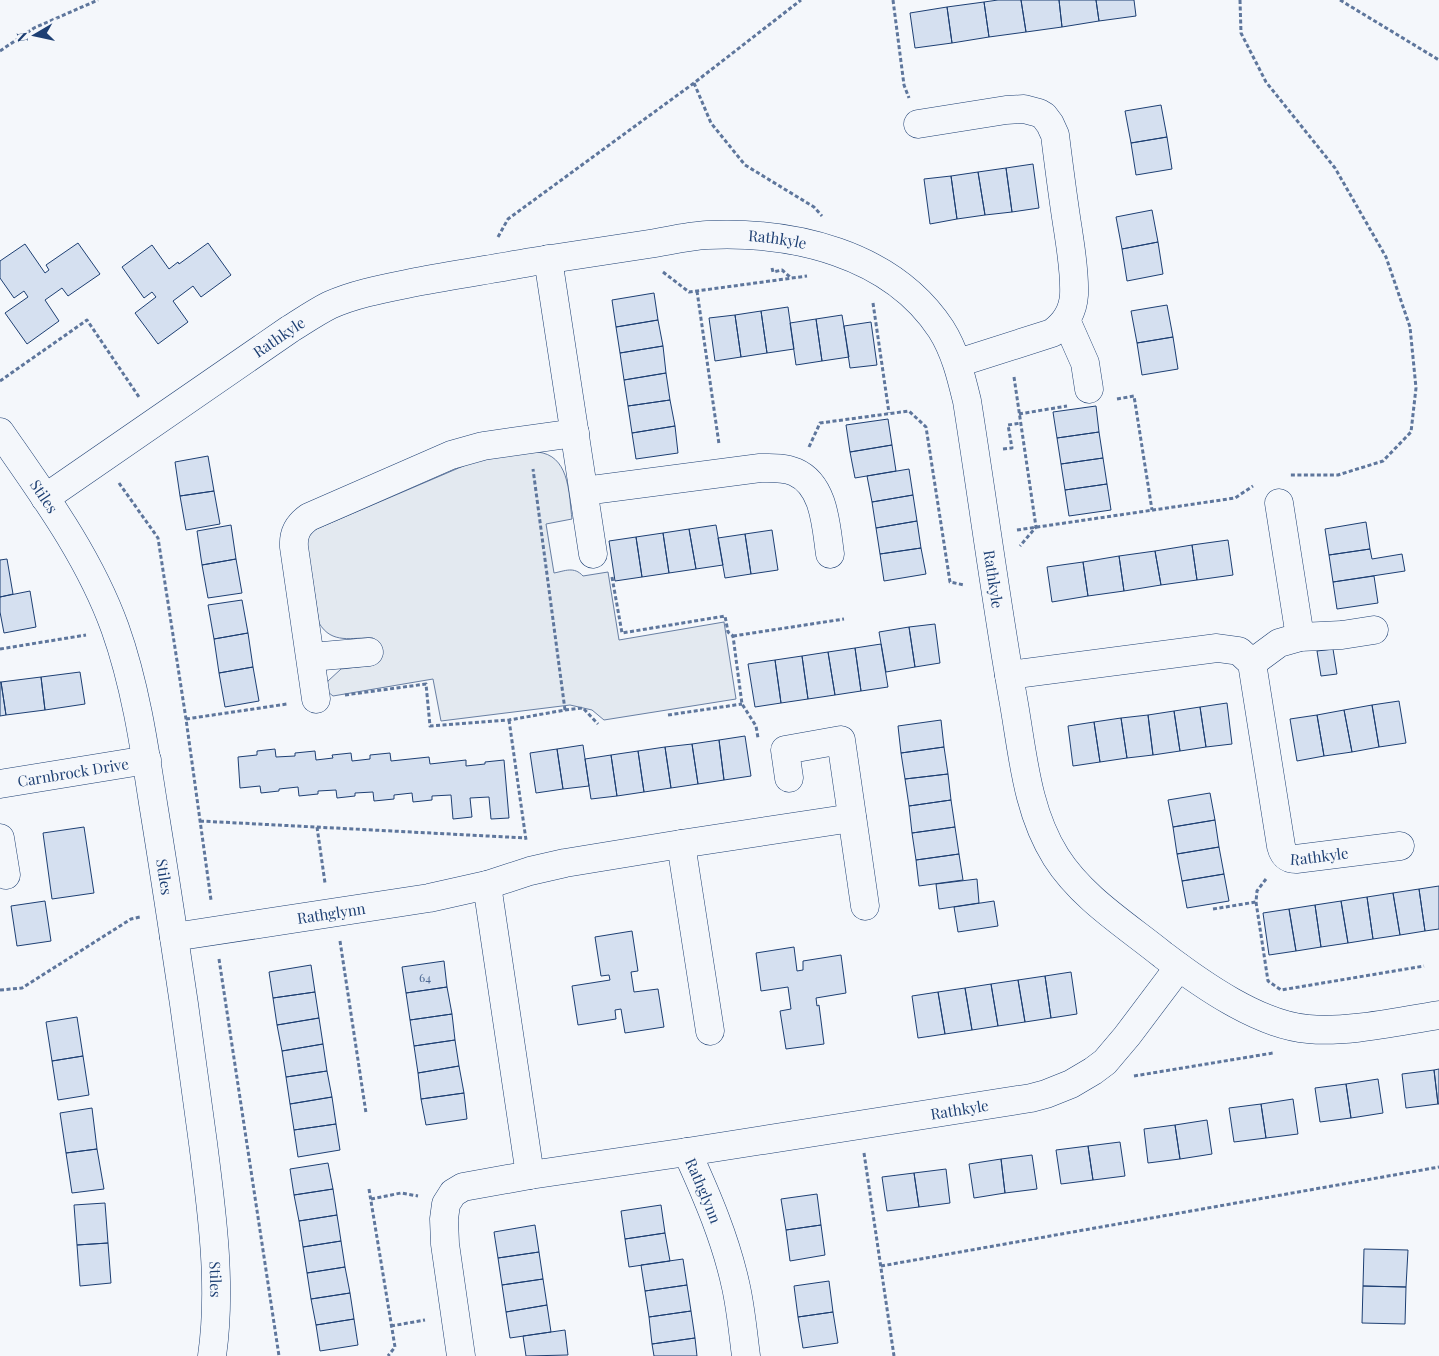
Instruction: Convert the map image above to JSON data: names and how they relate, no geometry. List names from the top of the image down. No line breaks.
{"streets":{"street":["Rathkyle","Stiles","Carnbrock Drive","Rathglynn"]},"crossings":[["Rathkyle","Stiles"],["Rathkyle","Rathglynn"],["Stiles","Carnbrock Drive"],["Stiles","Rathglynn"]],"house_numbers":["64"],"north":"left"}
